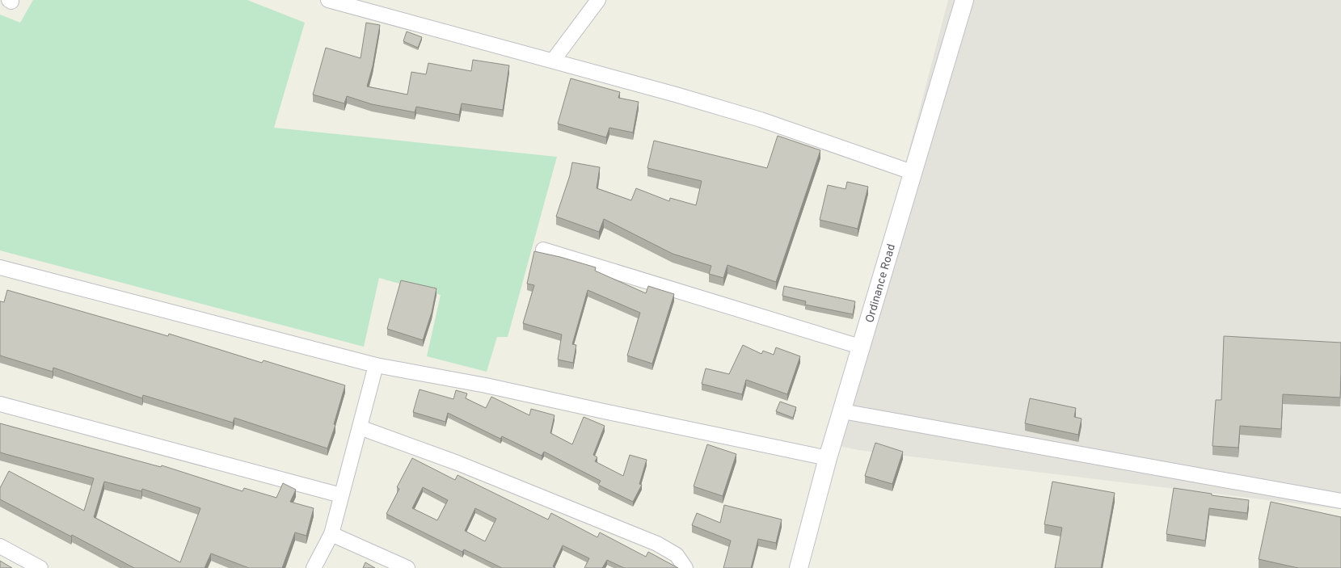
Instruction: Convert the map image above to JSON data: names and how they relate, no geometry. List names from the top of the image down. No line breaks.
{"streets":{"street":["Ordinance Road"]}}
